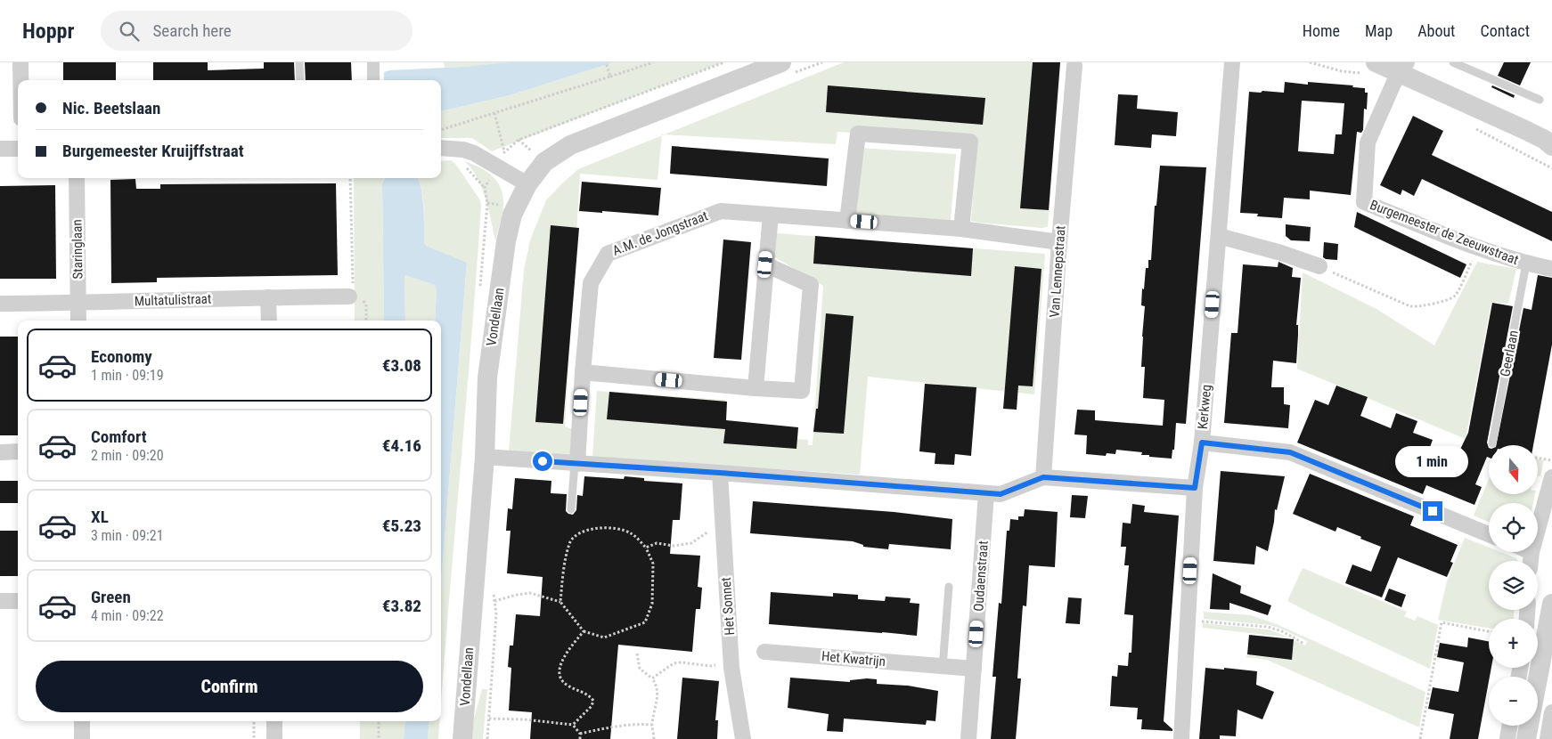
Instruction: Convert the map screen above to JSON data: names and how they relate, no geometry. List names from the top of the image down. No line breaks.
{"streets":{"street":["Burgemeester de Zeeuwstraat","A.M. de Jongstraat","Staringlaan","Van Lennepstraat","Multatulistraat","Vondellaan","Kerkweg","Oudaenstraat","Het Sonnet","Het Kwatrijn"],"lane":["Geerlaan"]},"crossings":[["Burgemeester de Zeeuwstraat","Geerlaan"],["A.M. de Jongstraat","Van Lennepstraat"],["Staringlaan","Multatulistraat"],["Oudaenstraat","Het Kwatrijn"]],"north":"bottom","page":{"header":"Hoppr","search":"Search here","nav":["Home","Map","About","Contact"],"banner":["Nic. Beetslaan","Burgemeester Kruijffstraat"],"list":[{"name":"Economy","note":"1 min · 09:19","value":"€3.08"},{"name":"Comfort","note":"2 min · 09:20","value":"€4.16"},{"name":"XL","note":"3 min · 09:21","value":"€5.23"},{"name":"Green","note":"4 min · 09:22","value":"€3.82"}],"map_buttons":["+","−"],"bubble":"1 min","buttons":"Confirm"}}
